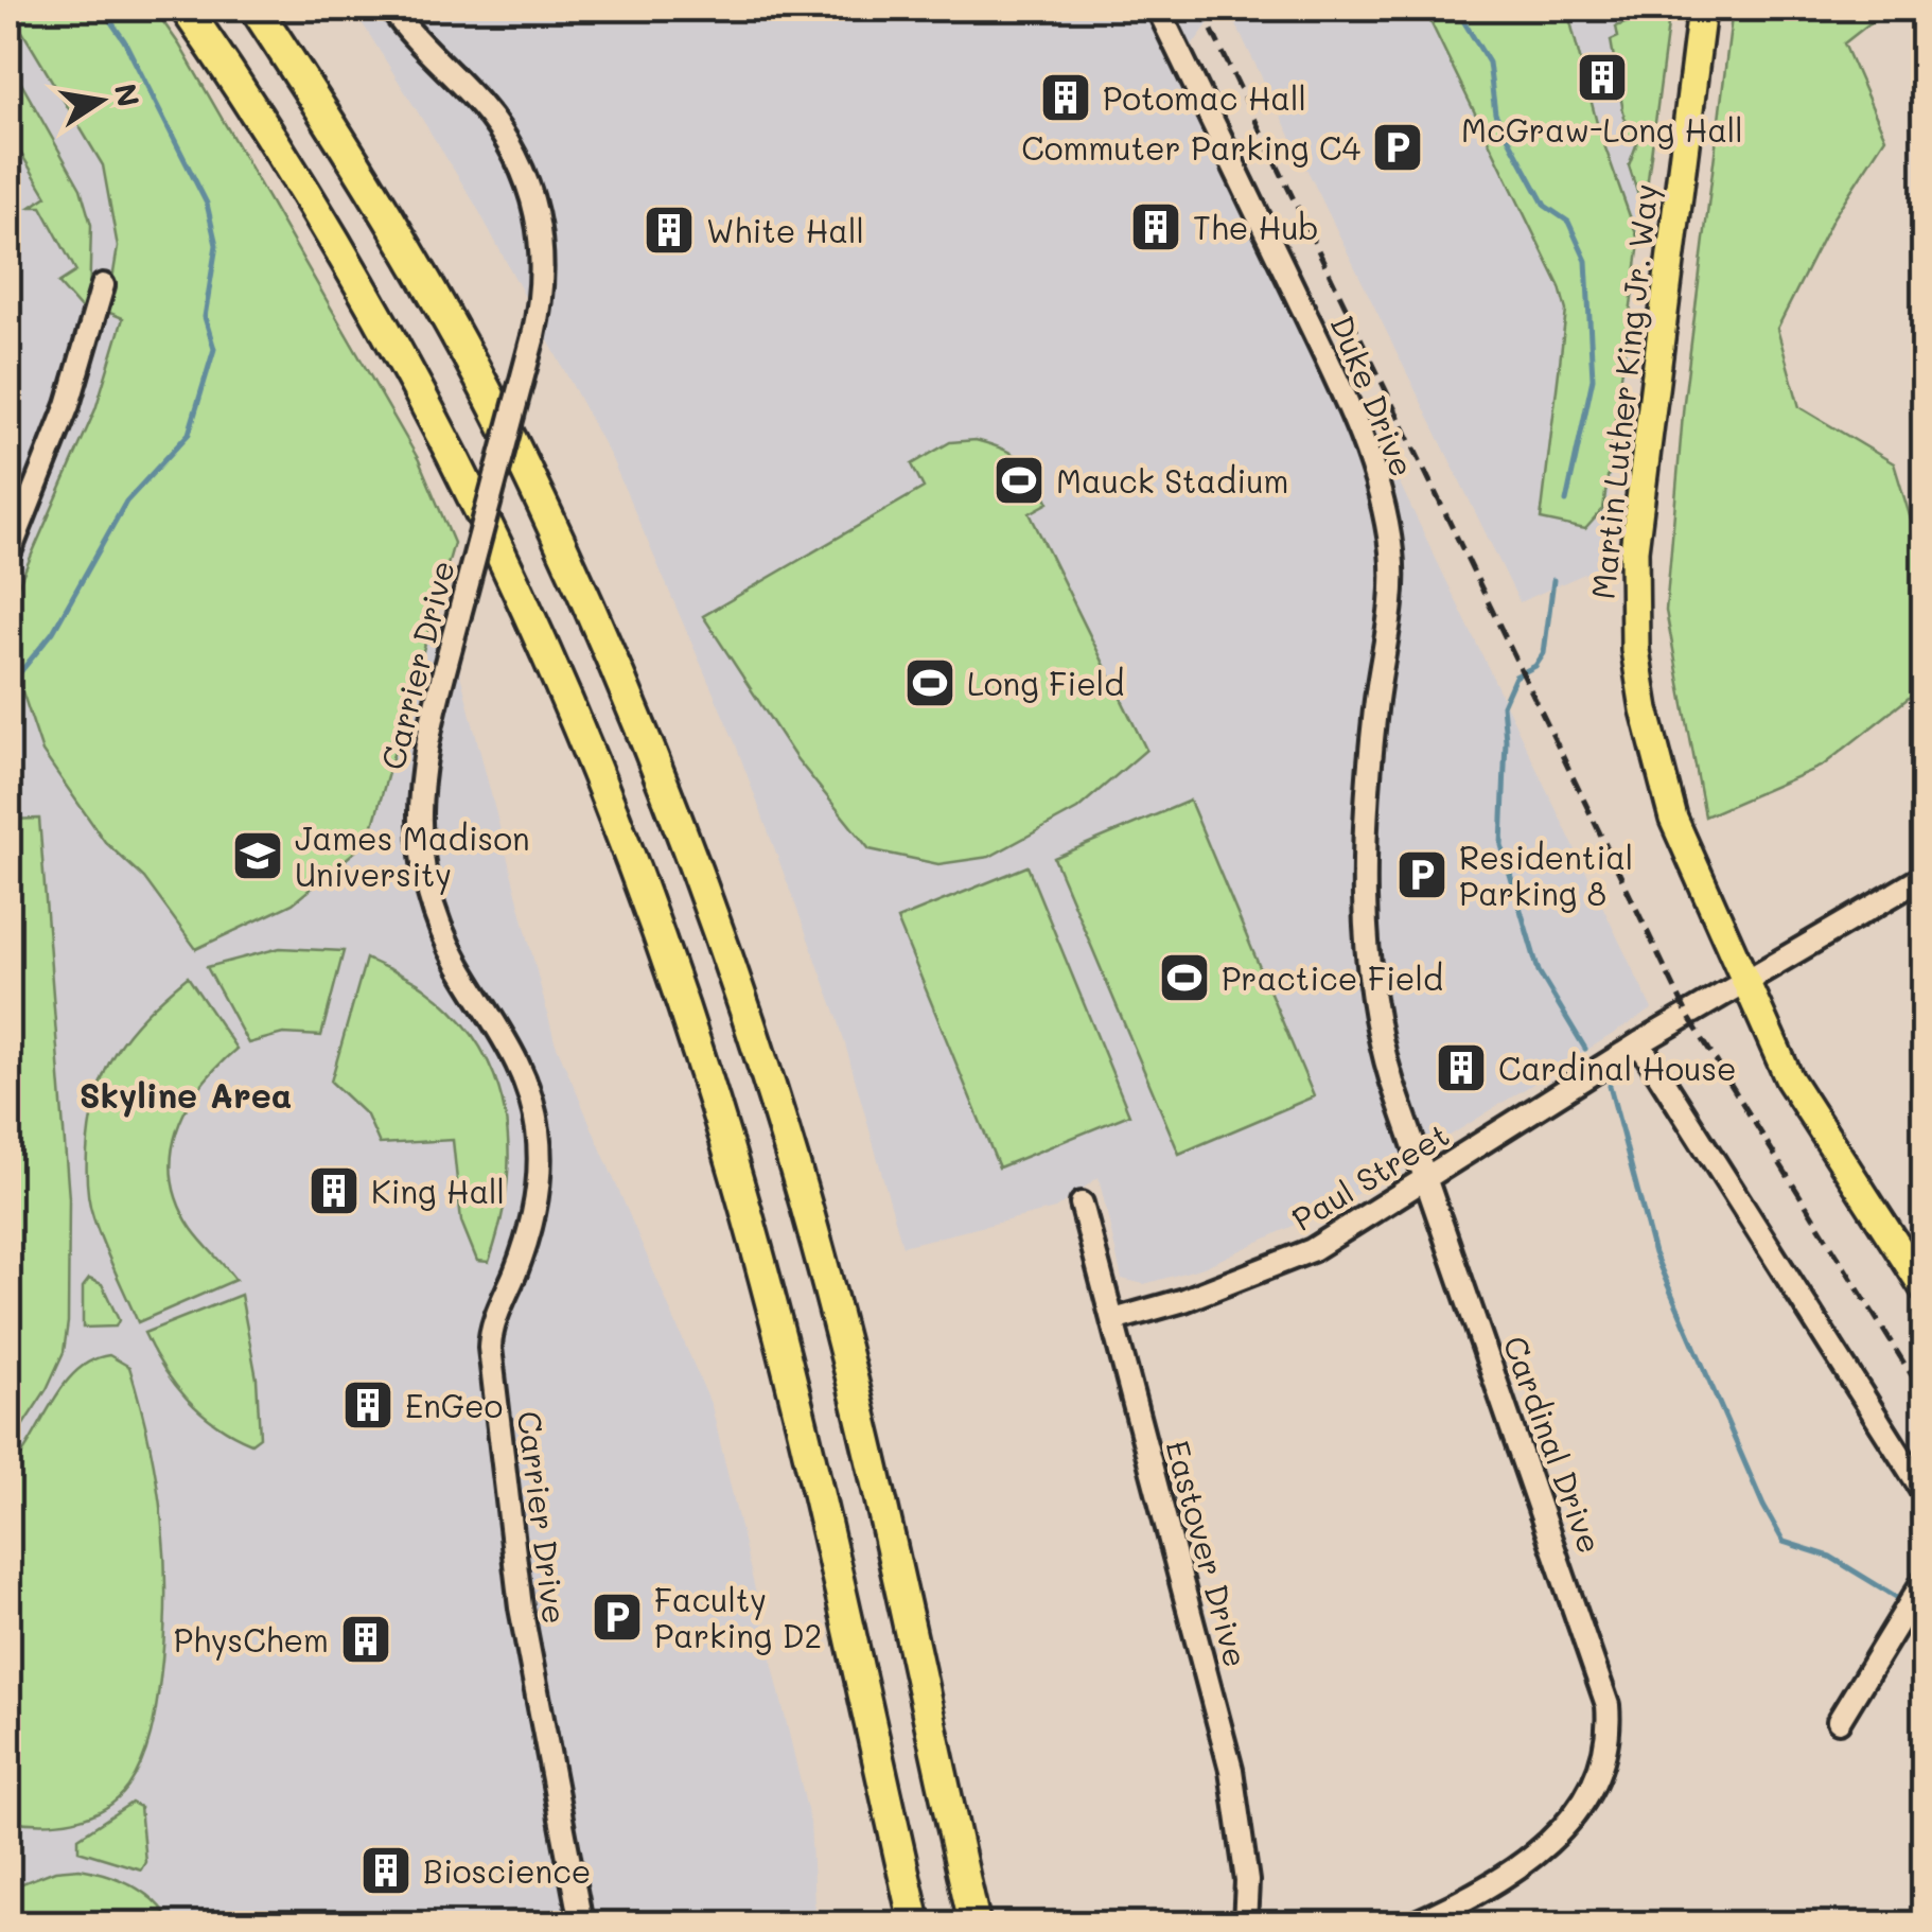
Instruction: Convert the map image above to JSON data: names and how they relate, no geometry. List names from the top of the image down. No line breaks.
{"streets":{"main road":["Martin Luther King Jr. Way"],"street":["Duke Drive","Carrier Drive","Paul Street","Cardinal Drive","Eastover Drive"]},"crossings":[["Martin Luther King Jr. Way","Paul Street"],["Duke Drive","Cardinal Drive"],["Paul Street","Cardinal Drive"],["Paul Street","Eastover Drive"]],"districts":["Skyline Area"],"places":{"building":["McGraw-Long Hall","Potomac Hall","The Hub","White Hall","Cardinal House","King Hall","EnGeo","PhysChem","Bioscience"],"parking":["Commuter Parking C4","Residential Parking 8","Faculty Parking D2"],"sports":["Mauck Stadium","Long Field","Practice Field"],"school or university":["James Madison University"]},"north":"right"}
